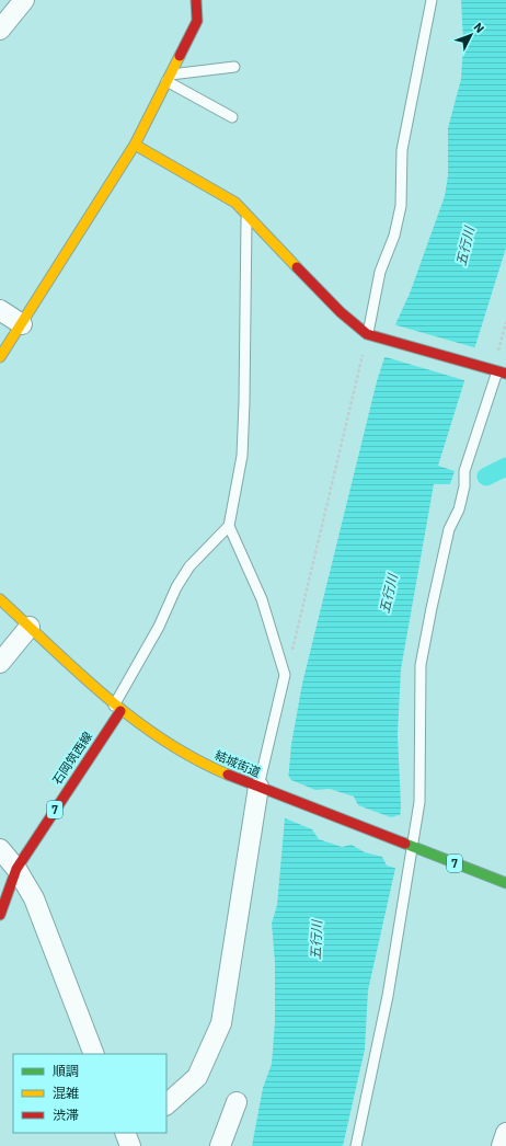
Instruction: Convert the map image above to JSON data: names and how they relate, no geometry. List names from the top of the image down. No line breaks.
{"streets":{"street":["石岡筑西線","結城街道","7"]},"crossings":[["石岡筑西線","結城街道"]],"water":["五行川"],"legend":["順調","混雑","渋滞"],"north":"top right"}
